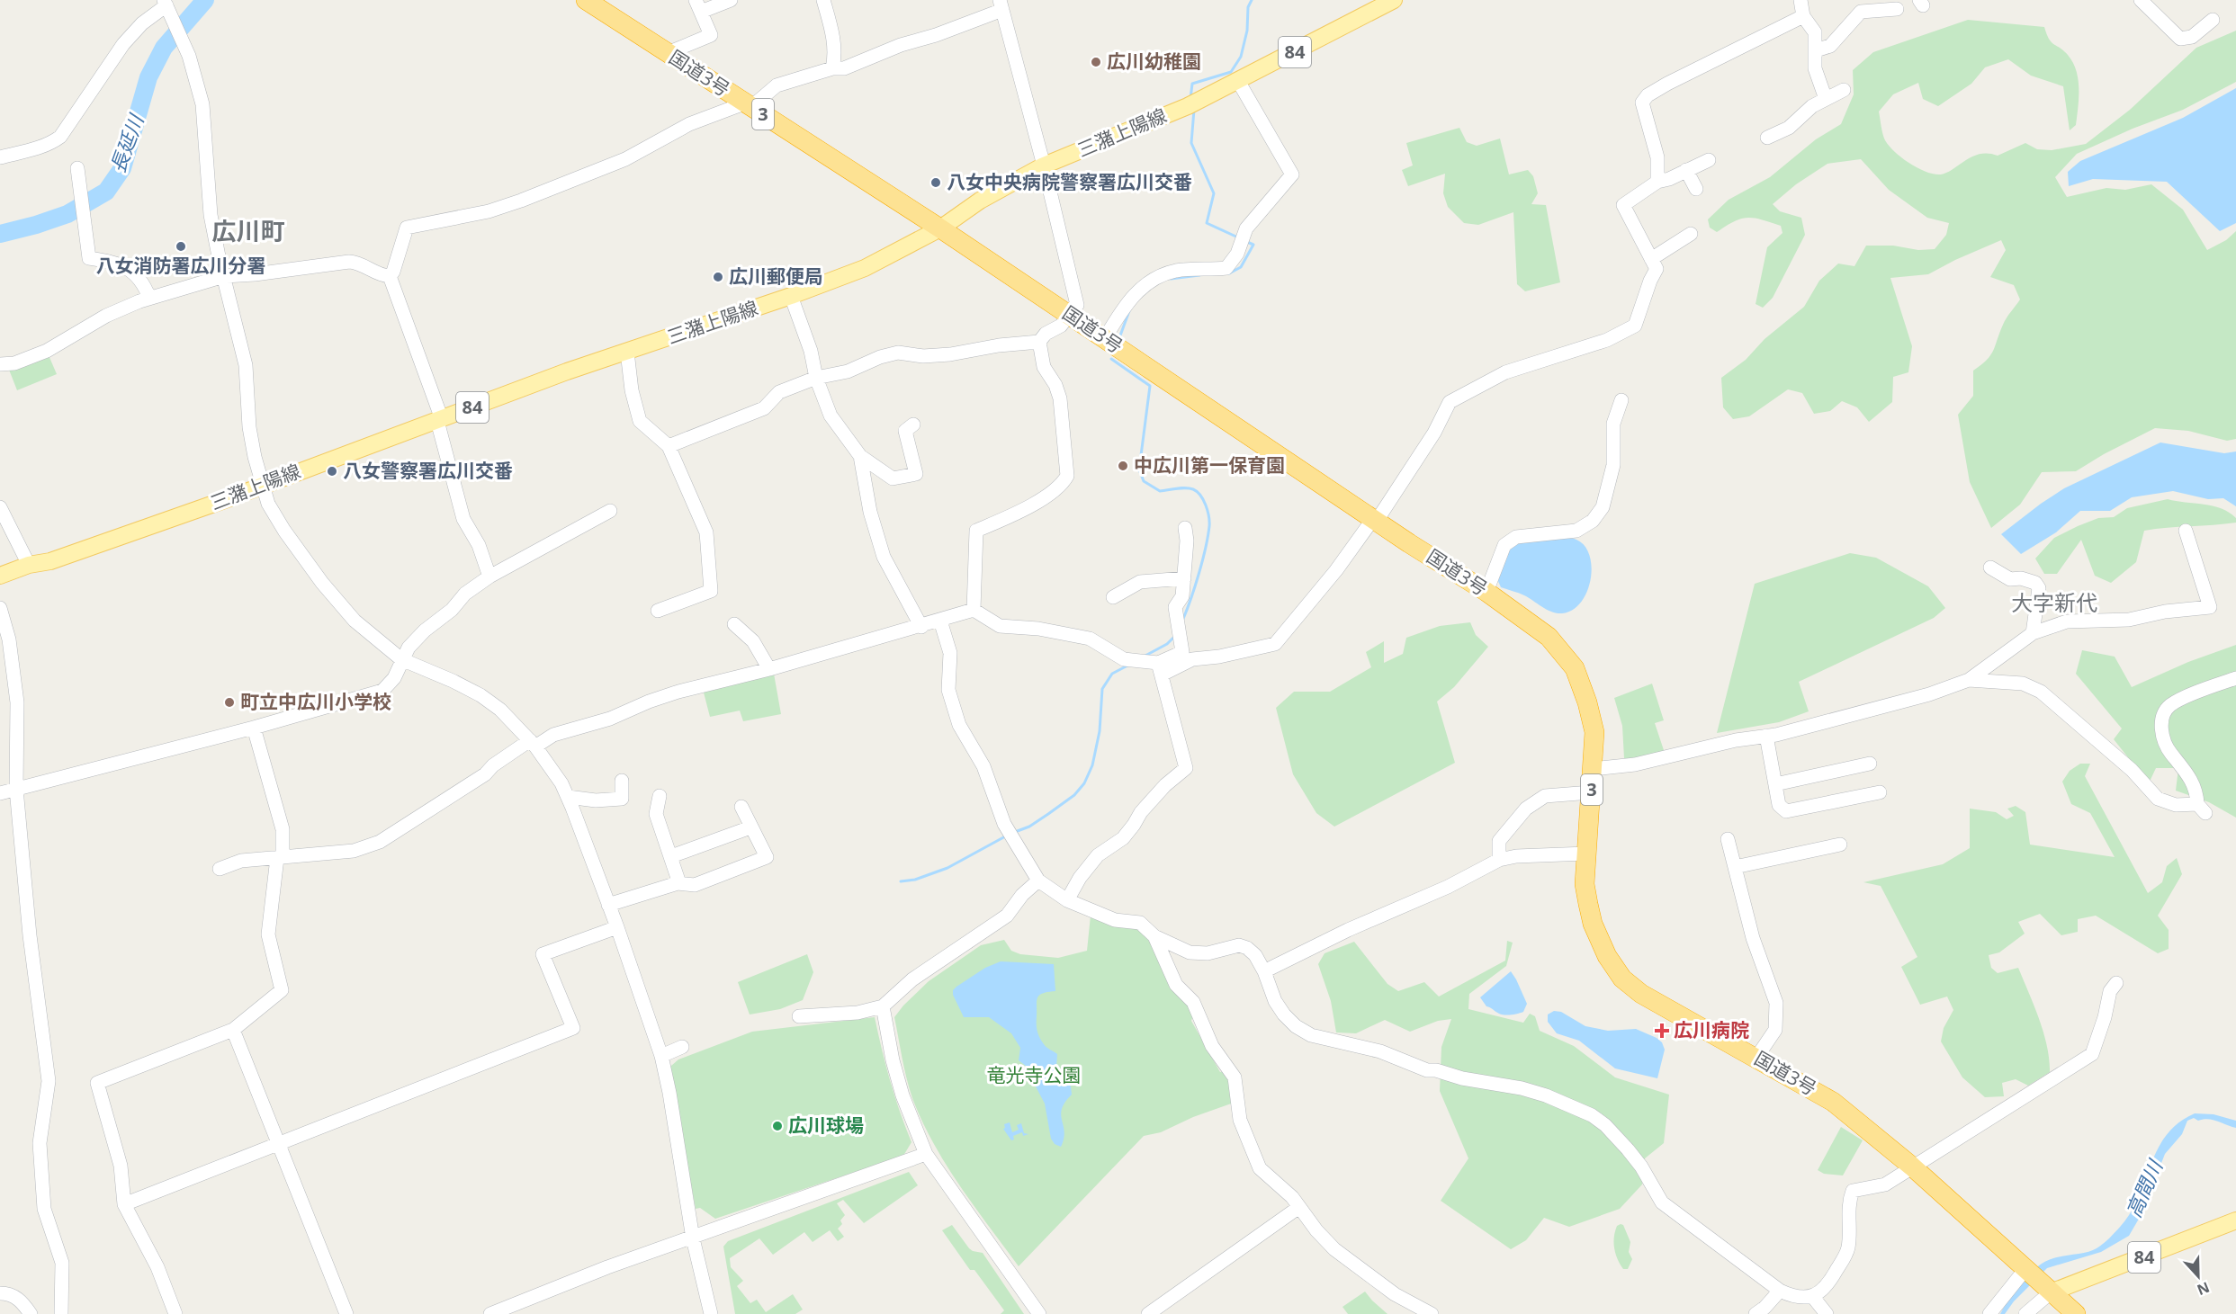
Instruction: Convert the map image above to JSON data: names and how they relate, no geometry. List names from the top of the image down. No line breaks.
{"streets":{"highway":["国道3号","3"],"main road":["84","三潴上陽線"]},"crossings":[["84","国道3号"],["国道3号","三潴上陽線"]],"districts":["広川町","大字新代"],"water":["長延川","高間川"],"parks":["竜光寺公園"],"places":{"other":["広川幼稚園","八女中央病院警察署広川交番","八女消防署広川分署","広川郵便局","中広川第一保育園","八女警察署広川交番","町立中広川小学校","広川球場"],"health":["広川病院"]},"north":"bottom"}
